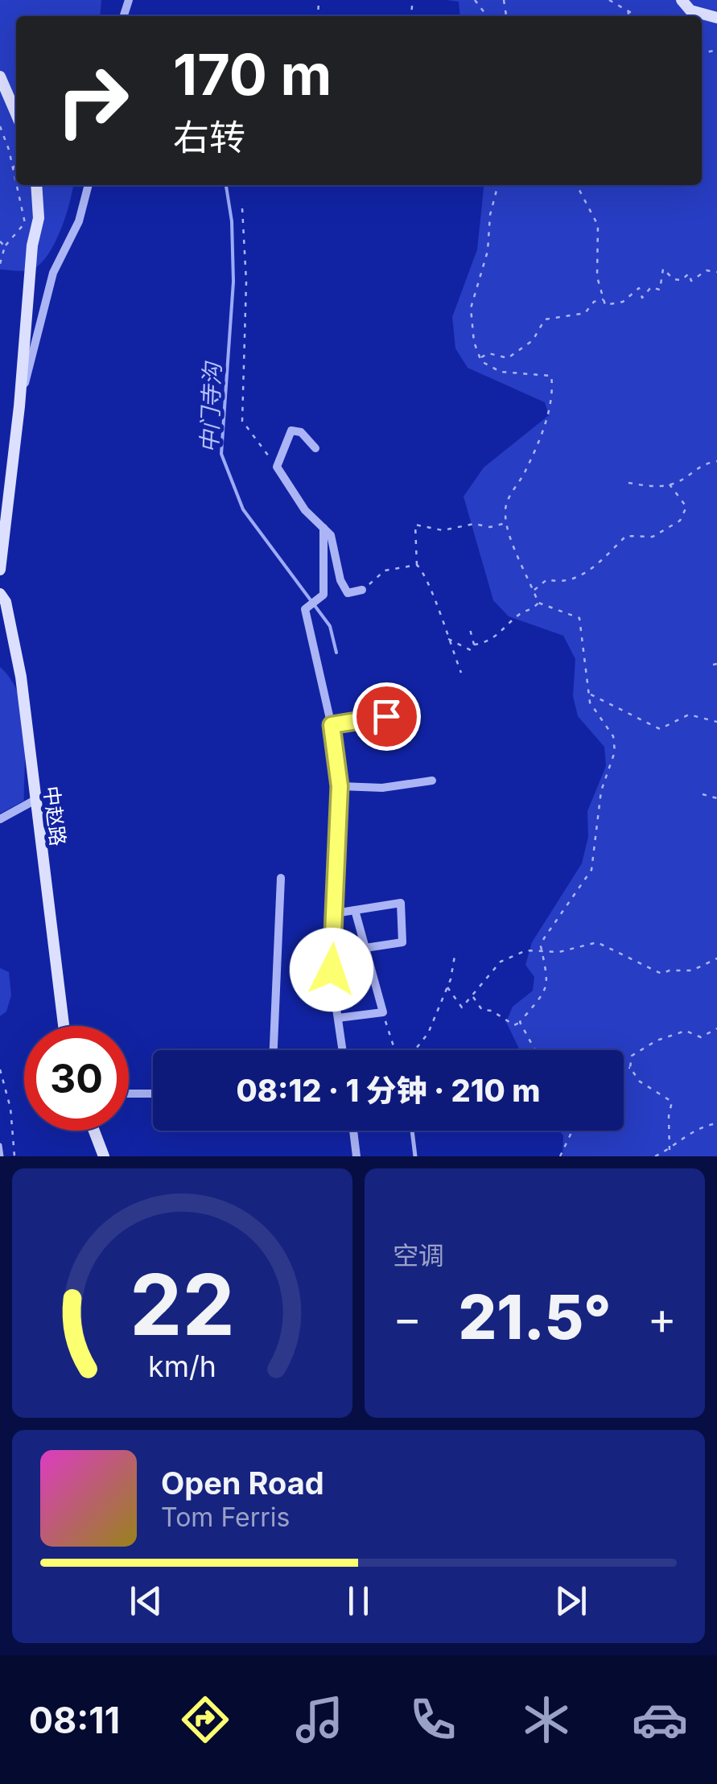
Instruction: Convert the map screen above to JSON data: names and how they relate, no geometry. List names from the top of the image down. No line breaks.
{"streets":{"street":["中赵路"]},"water":["中门寺沟"],"page":{"turn":["170 m","右转"],"limit":"30","trip":"08:12 · 1 分钟 · 210 m","tile":"空调","heat":["−","21.5°","+"],"song":["Open Road","Tom Ferris"],"tabs":"08:11","gauge":["22","km/h"]}}
